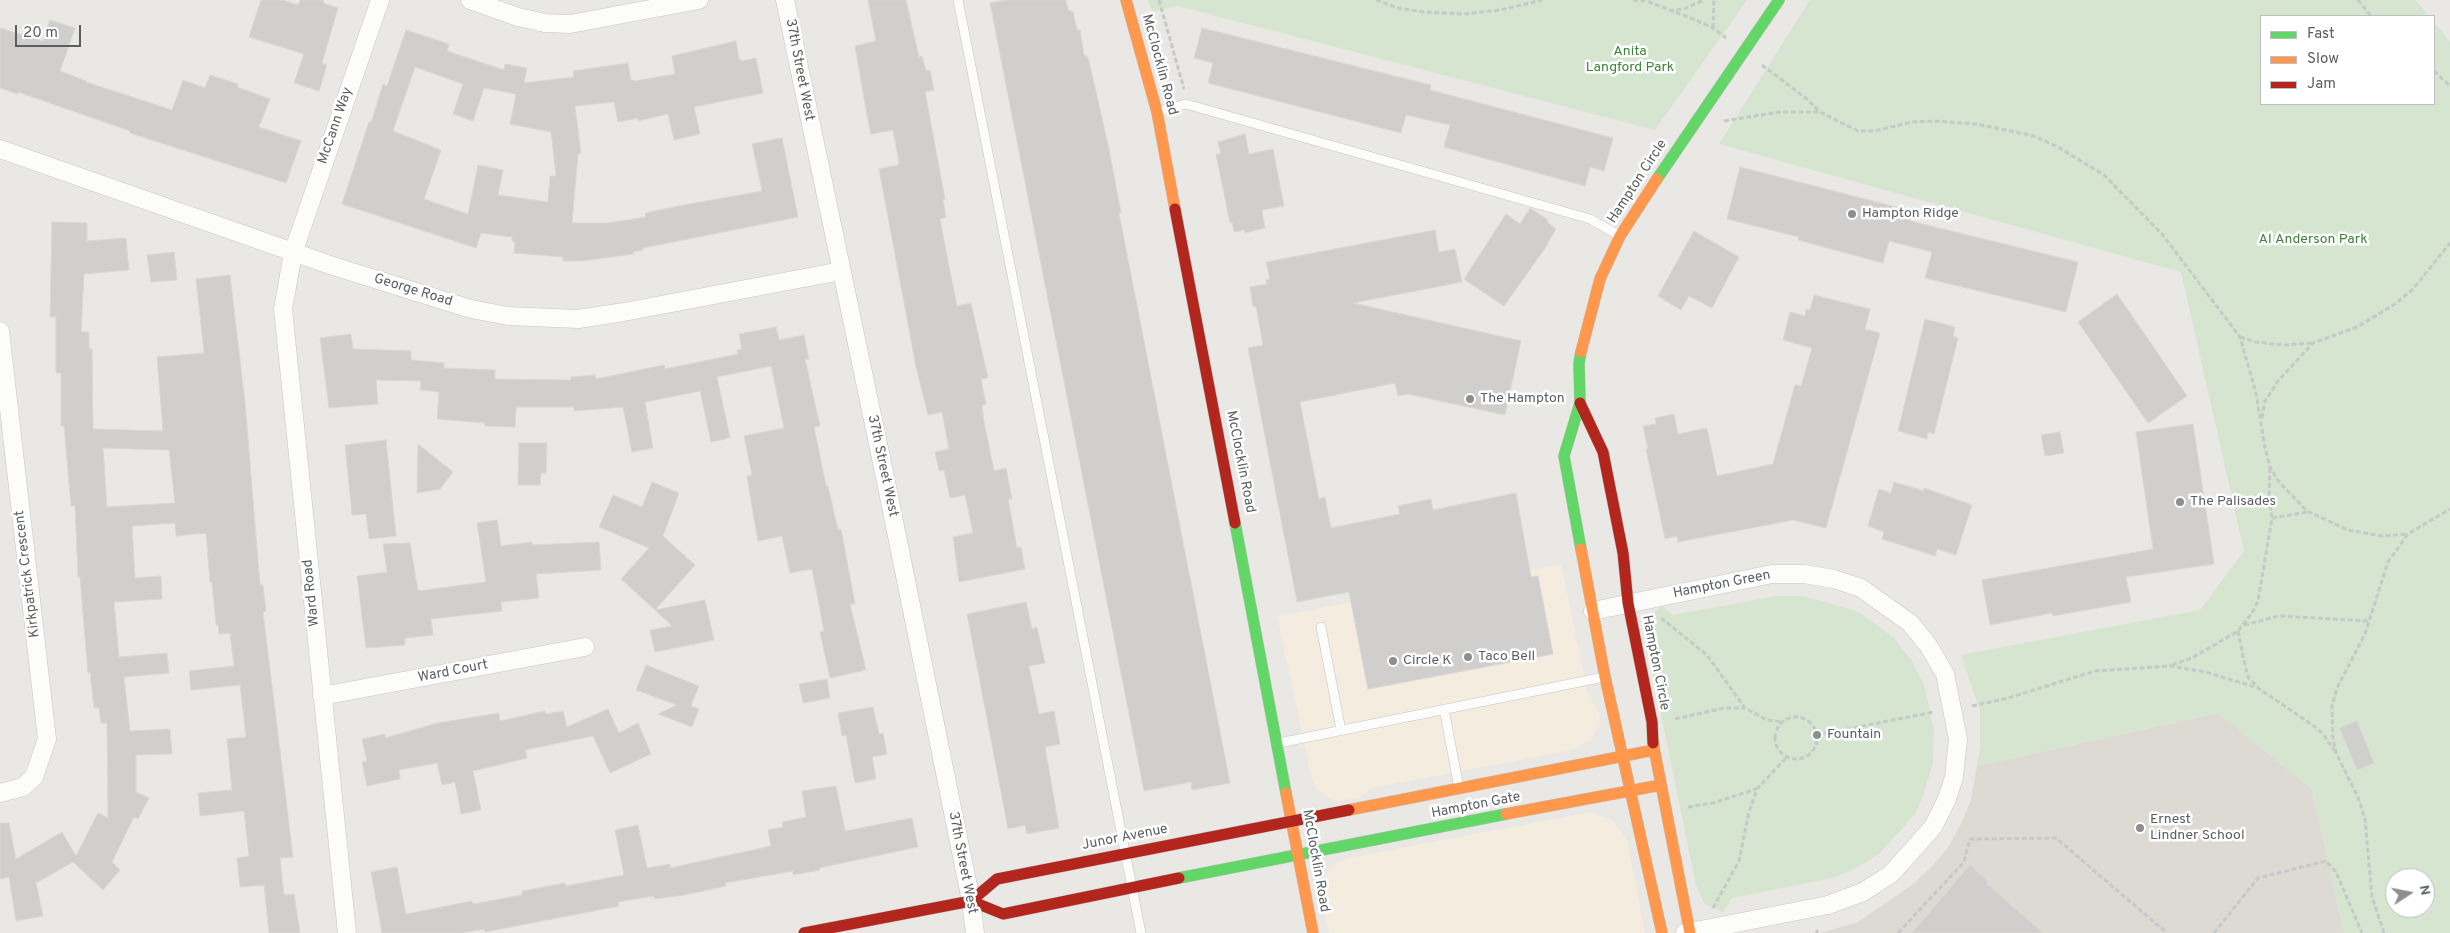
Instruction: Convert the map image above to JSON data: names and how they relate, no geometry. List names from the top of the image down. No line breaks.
{"streets":{"street":["McClocklin Road","37th Street West","McCann Way","Hampton Circle","George Road","Kirkpatrick Crescent","Hampton Green","Ward Road","Ward Court","Hampton Gate","Junor Avenue"]},"crossings":[["McClocklin Road","Hampton Gate"],["McClocklin Road","Junor Avenue"],["37th Street West","George Road"],["37th Street West","Junor Avenue"],["McCann Way","George Road"],["McCann Way","Ward Road"],["Hampton Circle","Hampton Green"],["Hampton Circle","Hampton Gate"],["George Road","Ward Road"],["Ward Road","Ward Court"],["Hampton Gate","Junor Avenue"]],"parks":["Anita Langford Park","Al Anderson Park"],"places":["Hampton Ridge","The Hampton","The Palisades","Taco Bell","Circle K","Fountain","Ernest Lindner School"],"legend":["Fast","Slow","Jam"],"scale_bar":"20 m","north":"right"}
